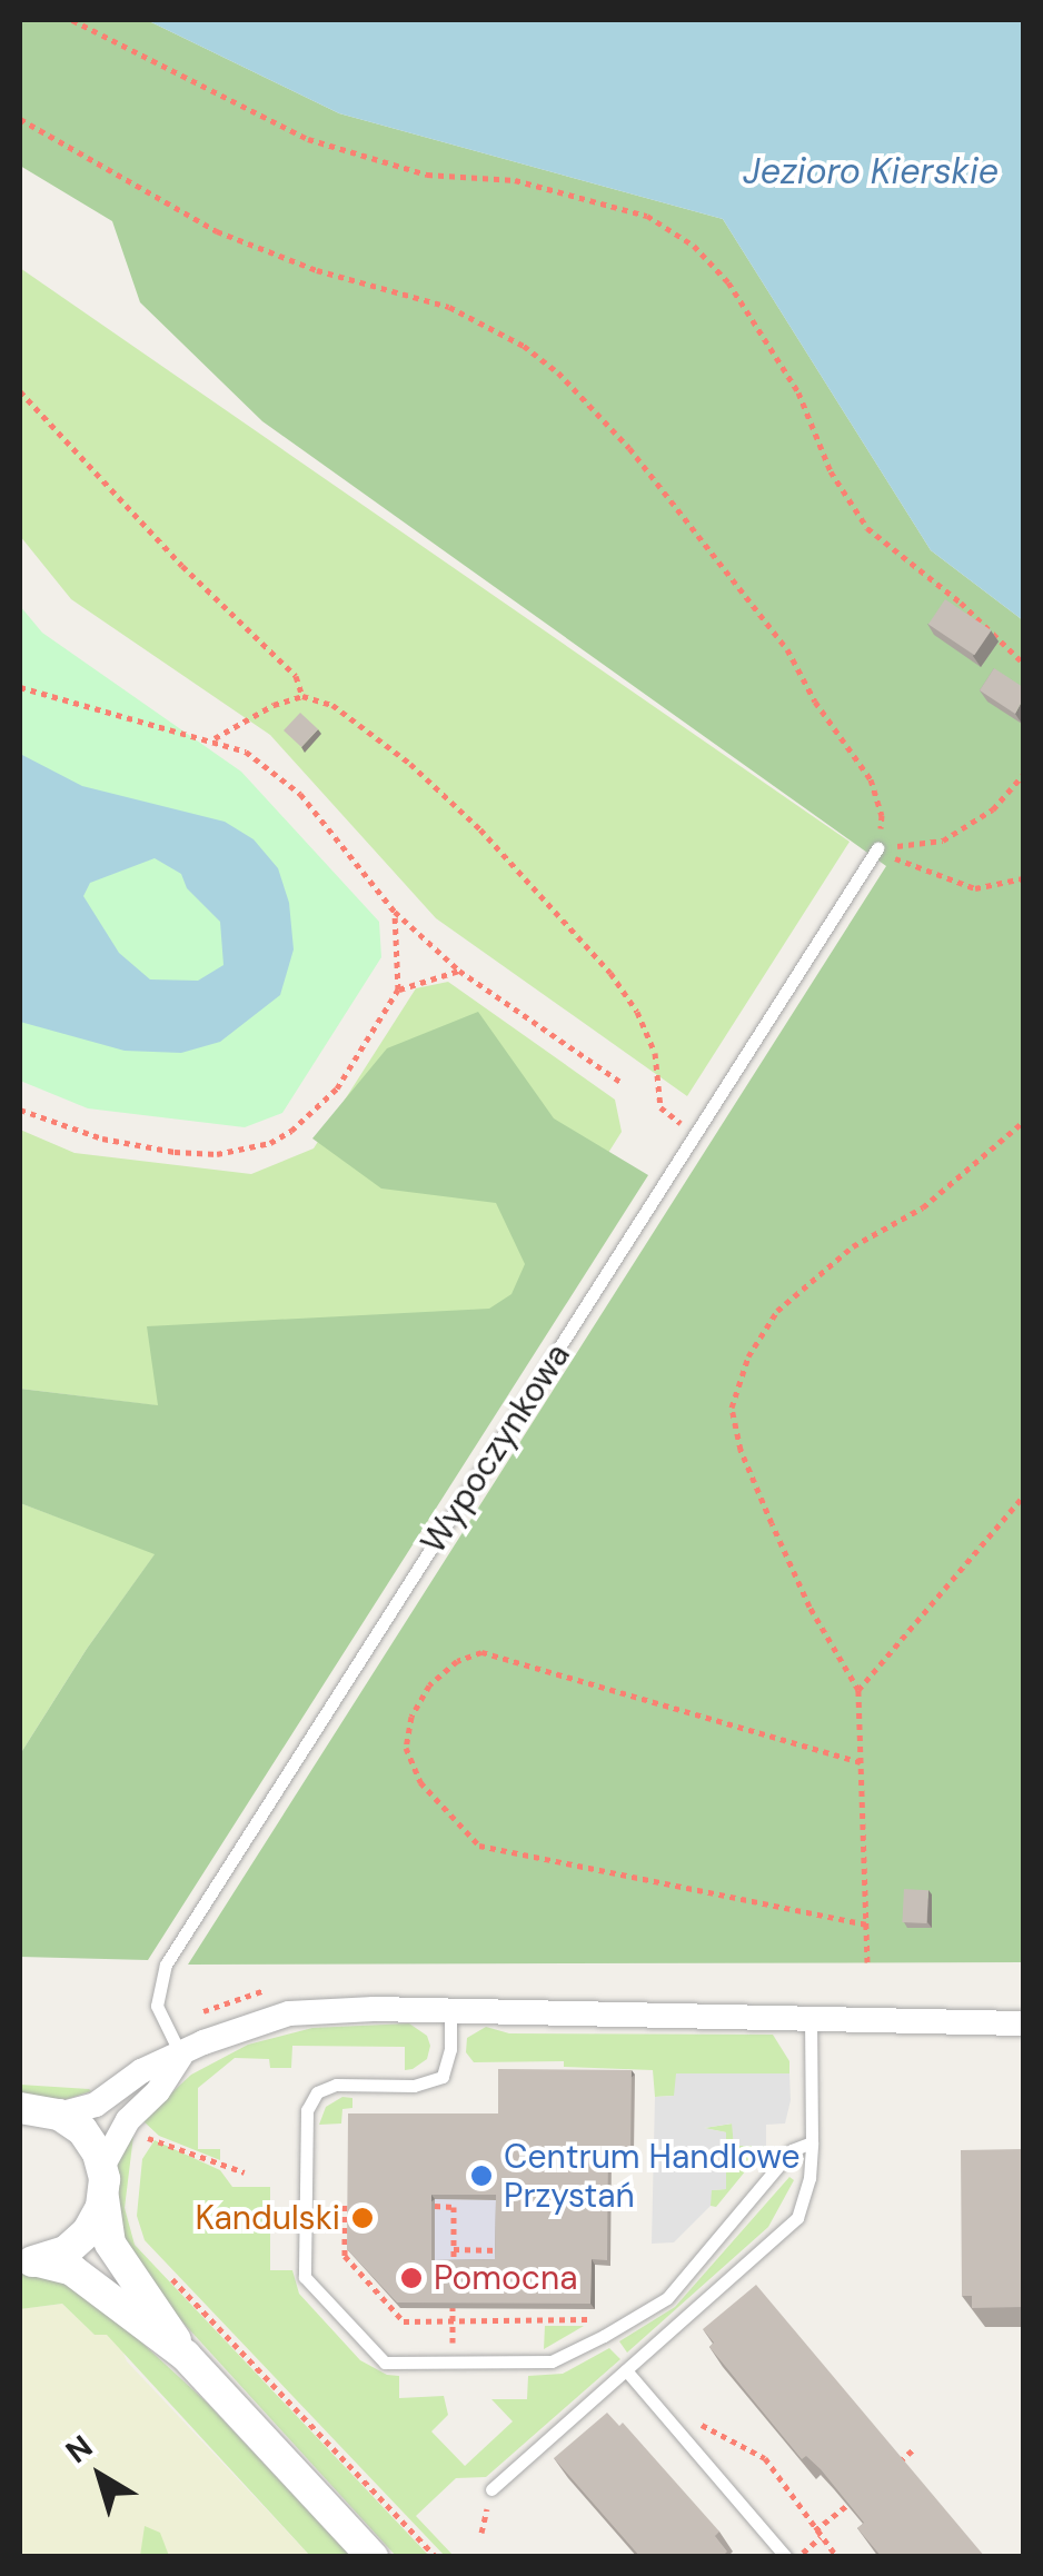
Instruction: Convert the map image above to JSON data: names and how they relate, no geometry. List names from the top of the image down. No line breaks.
{"streets":{"lane":["Wypoczynkowa"]},"water":["Jezioro Kierskie"],"places":["Centrum Handlowe Przystań","Kandulski","Pomocna"],"north":"top left"}
